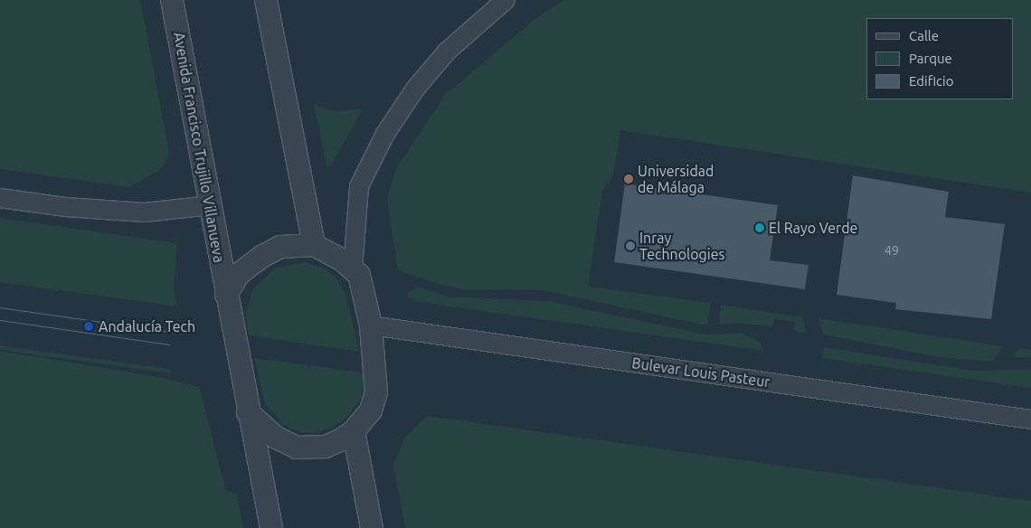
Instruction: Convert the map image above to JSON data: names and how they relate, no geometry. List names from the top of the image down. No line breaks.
{"streets":{"street":["Avenida Francisco Trujillo Villanueva","Bulevar Louis Pasteur"]},"places":["Universidad de Málaga","El Rayo Verde","Inray Technologies","Andalucía Tech"],"house_numbers":["49"],"legend":["Calle","Parque","Edificio"]}
